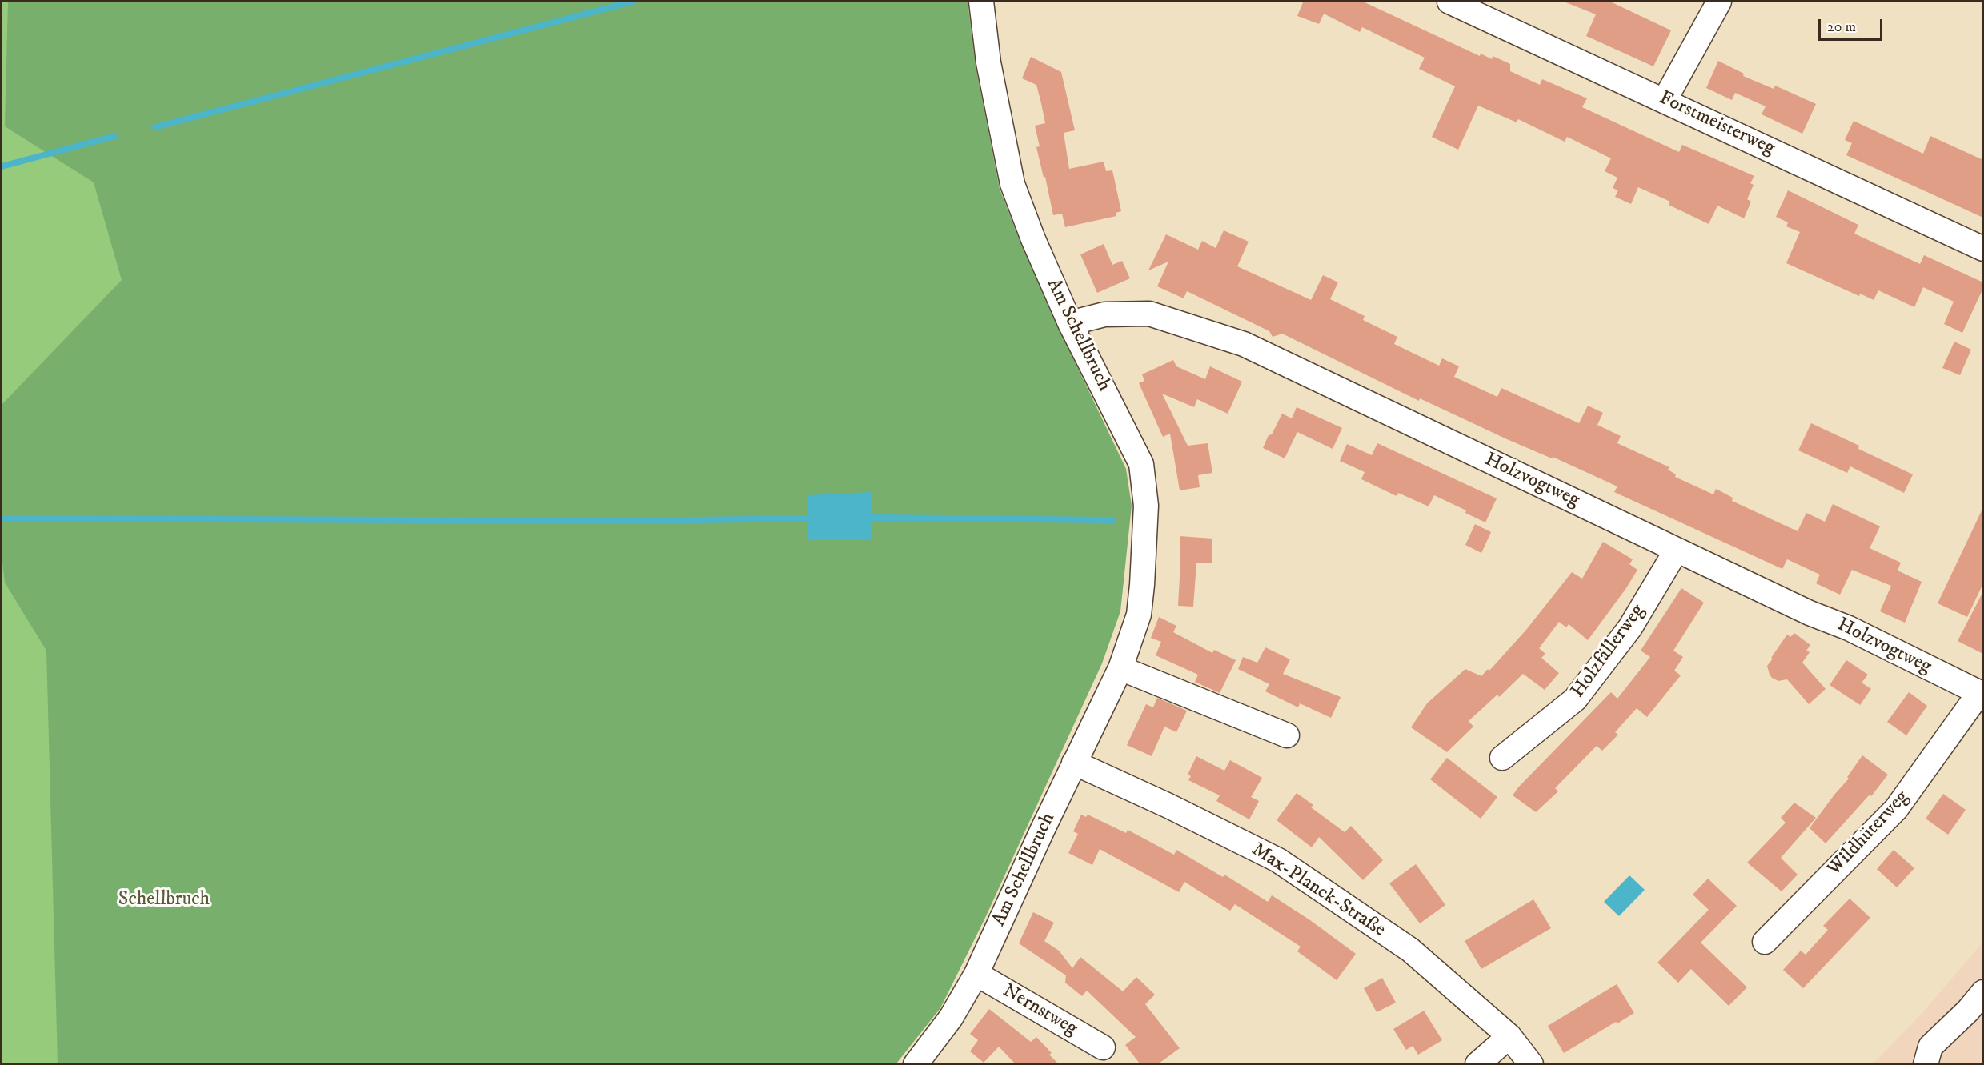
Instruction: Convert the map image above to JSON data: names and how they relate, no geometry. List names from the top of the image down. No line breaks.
{"streets":{"street":["Forstmeisterweg","Am Schellbruch","Holzvogtweg","Holzfällerweg","Wildhüterweg","Max-Planck-Straße","Nernstweg"]},"crossings":[["Am Schellbruch","Holzvogtweg"],["Am Schellbruch","Max-Planck-Straße"],["Am Schellbruch","Nernstweg"],["Holzvogtweg","Holzfällerweg"],["Holzvogtweg","Wildhüterweg"]],"parks":["Schellbruch"],"scale_bar":"20 m"}
